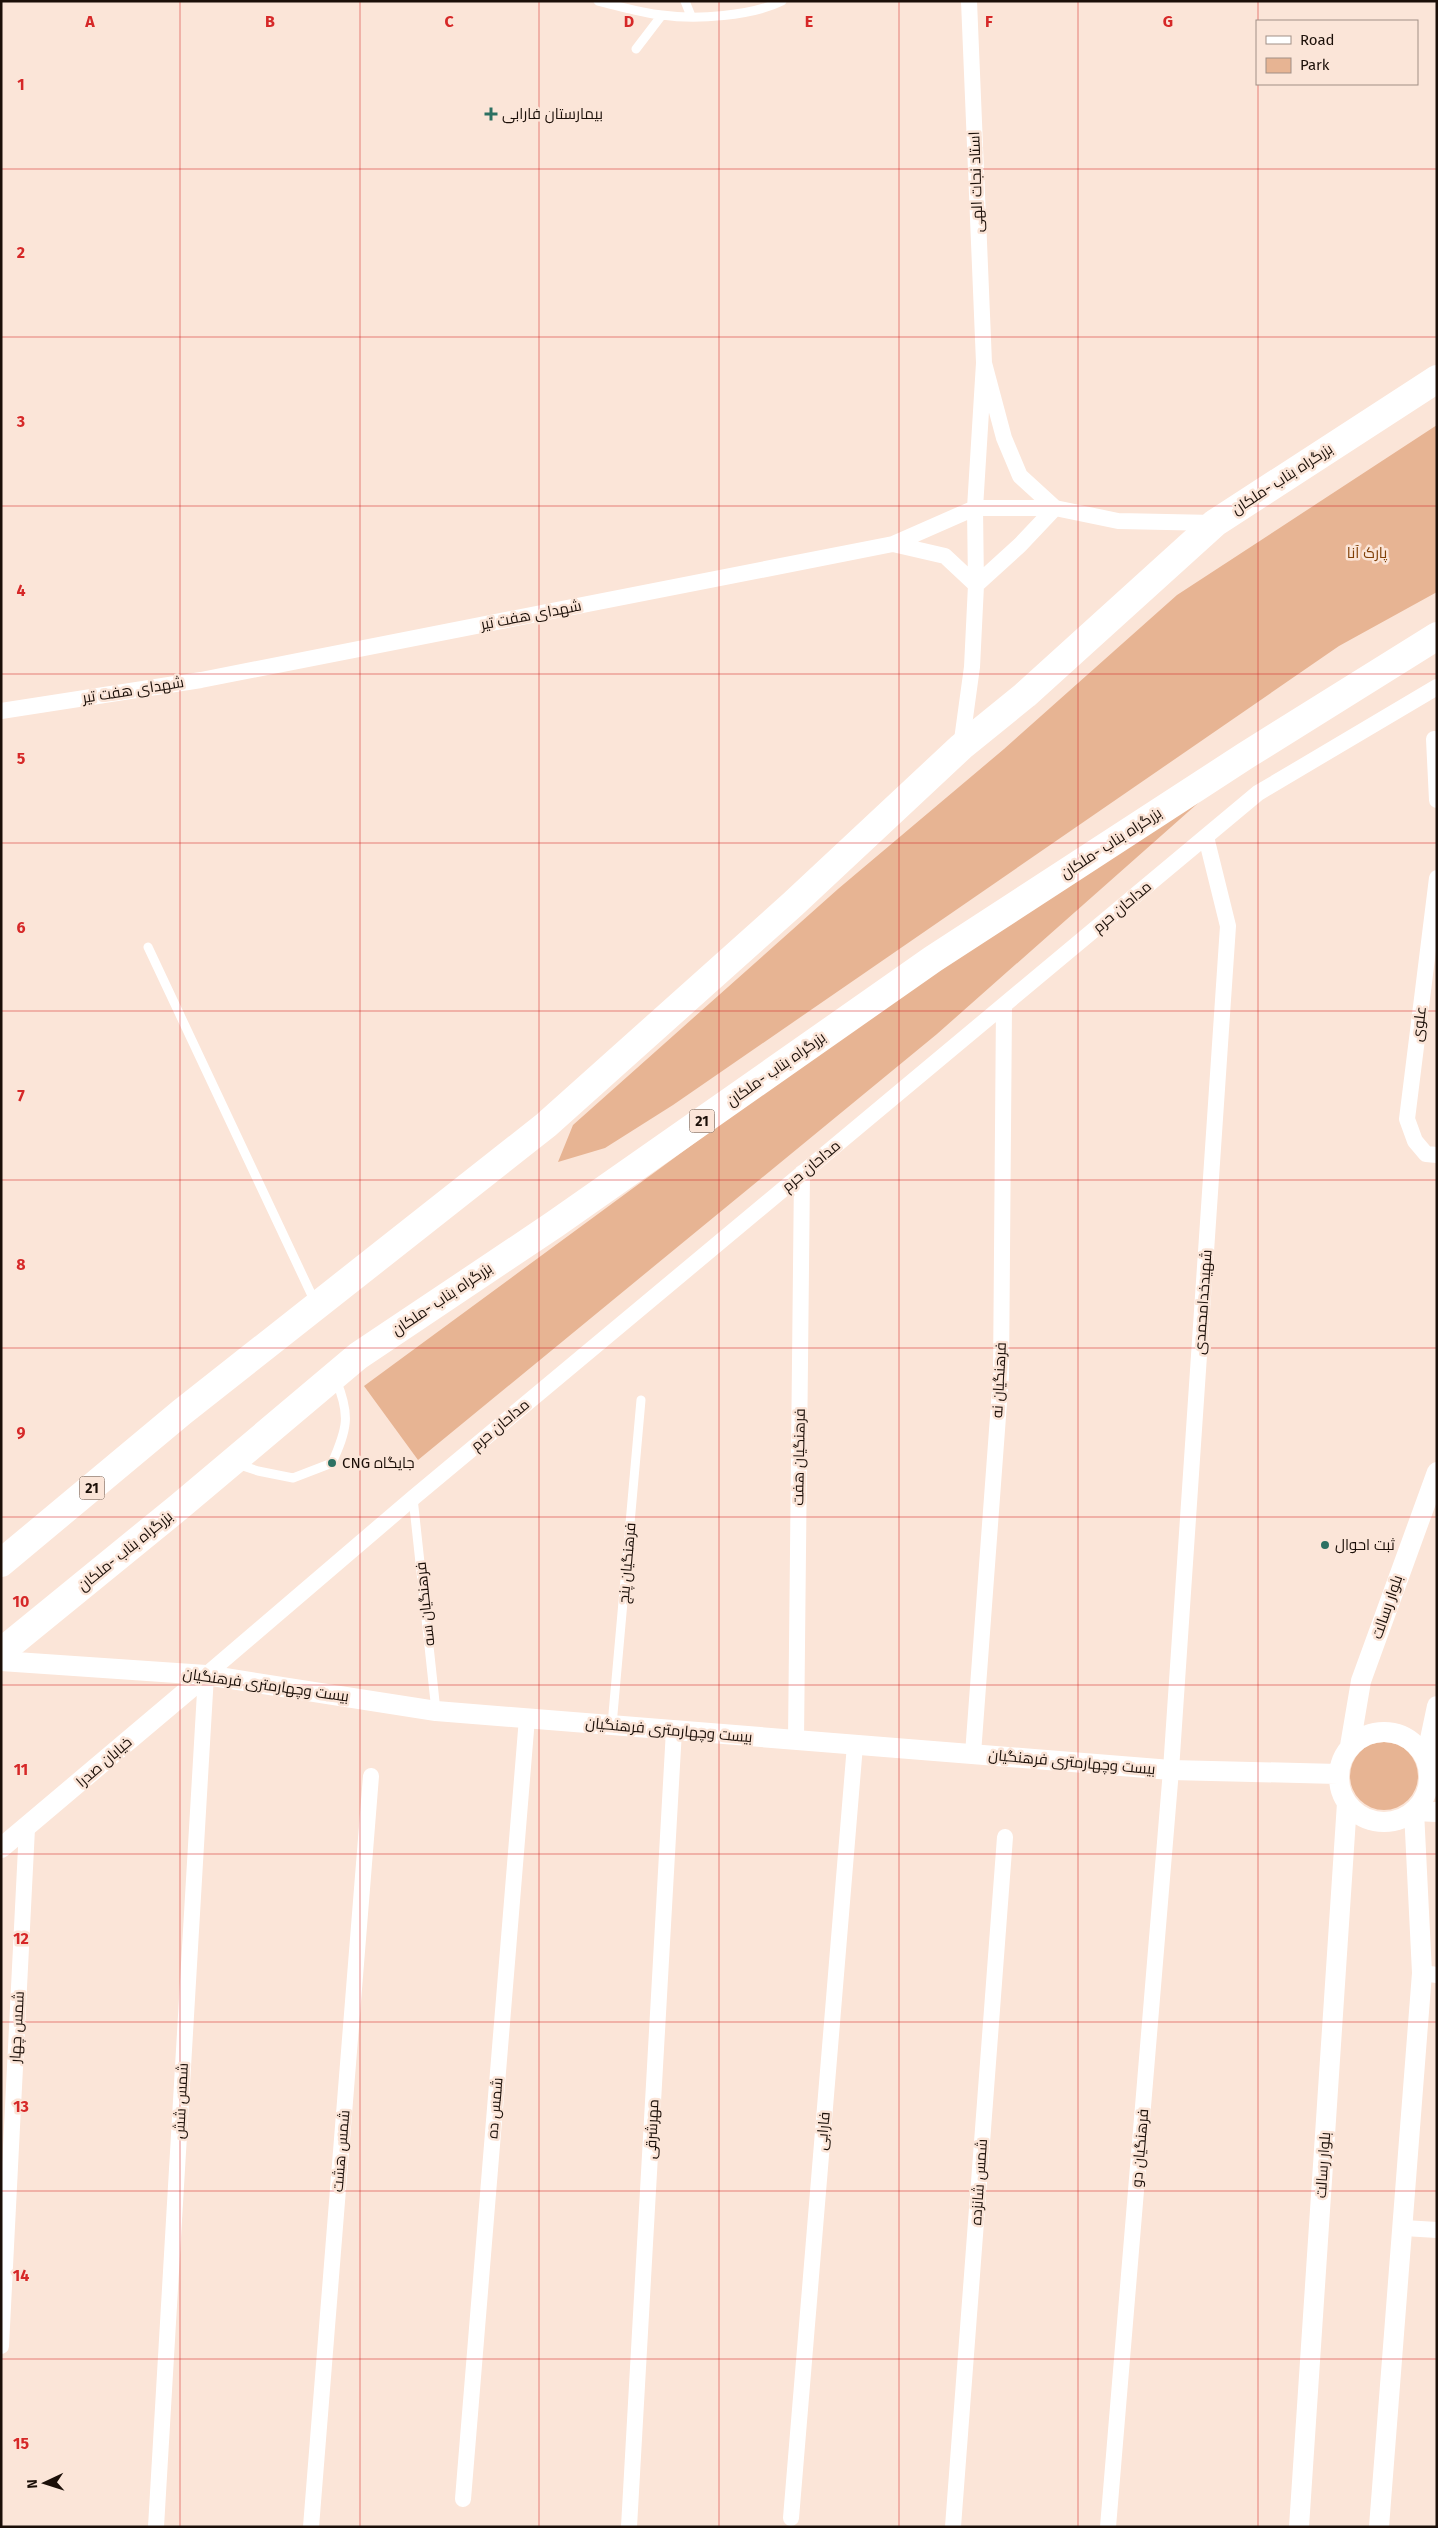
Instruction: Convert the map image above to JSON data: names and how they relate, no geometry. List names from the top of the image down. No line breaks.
{"streets":{"highway":["بزرگراه بناب -ملکان","21"],"street":["استاد نجات الهی","شهدای هفت تیر","مداحان حرم","علوی","شهیدخدامحمدی","فرهنگیان نه","فرهنگیان هفت","بلوار رسالت","بیست وچهارمتری فرهنگیان","خیابان صدرا","شمس چهار","شمس شش","شمس ده","مهرشرقی","فارابی","فرهنگیان دو","شمس هشت","شمس شانزده"],"lane":["فرهنگیان پنج","فرهنگیان سه"]},"crossings":[["بزرگراه بناب -ملکان","شهدای هفت تیر"],["مداحان حرم","شهیدخدامحمدی"],["مداحان حرم","فرهنگیان نه"],["مداحان حرم","فرهنگیان هفت"],["مداحان حرم","فرهنگیان سه"],["مداحان حرم","بیست وچهارمتری فرهنگیان"],["مداحان حرم","خیابان صدرا"],["مداحان حرم","شمس شش"],["شهیدخدامحمدی","بیست وچهارمتری فرهنگیان"],["شهیدخدامحمدی","فرهنگیان دو"],["فرهنگیان نه","بیست وچهارمتری فرهنگیان"],["فرهنگیان هفت","بیست وچهارمتری فرهنگیان"],["فرهنگیان پنج","بیست وچهارمتری فرهنگیان"],["فرهنگیان سه","بیست وچهارمتری فرهنگیان"],["بلوار رسالت","بیست وچهارمتری فرهنگیان"],["بیست وچهارمتری فرهنگیان","خیابان صدرا"],["بیست وچهارمتری فرهنگیان","شمس شش"],["بیست وچهارمتری فرهنگیان","شمس ده"],["بیست وچهارمتری فرهنگیان","مهرشرقی"],["بیست وچهارمتری فرهنگیان","فارابی"],["بیست وچهارمتری فرهنگیان","فرهنگیان دو"],["خیابان صدرا","شمس چهار"],["خیابان صدرا","شمس شش"]],"parks":["پارک آنا"],"places":{"health":["بیمارستان فارابی"],"other":["CNG جایگاه","ثبت احوال"]},"legend":["Road","Park"],"north":"left","grid":{"columns":["A","B","C","D","E","F","G"],"rows":["1","2","3","4","5","6","7","8","9","10","11","12","13","14","15"]}}
